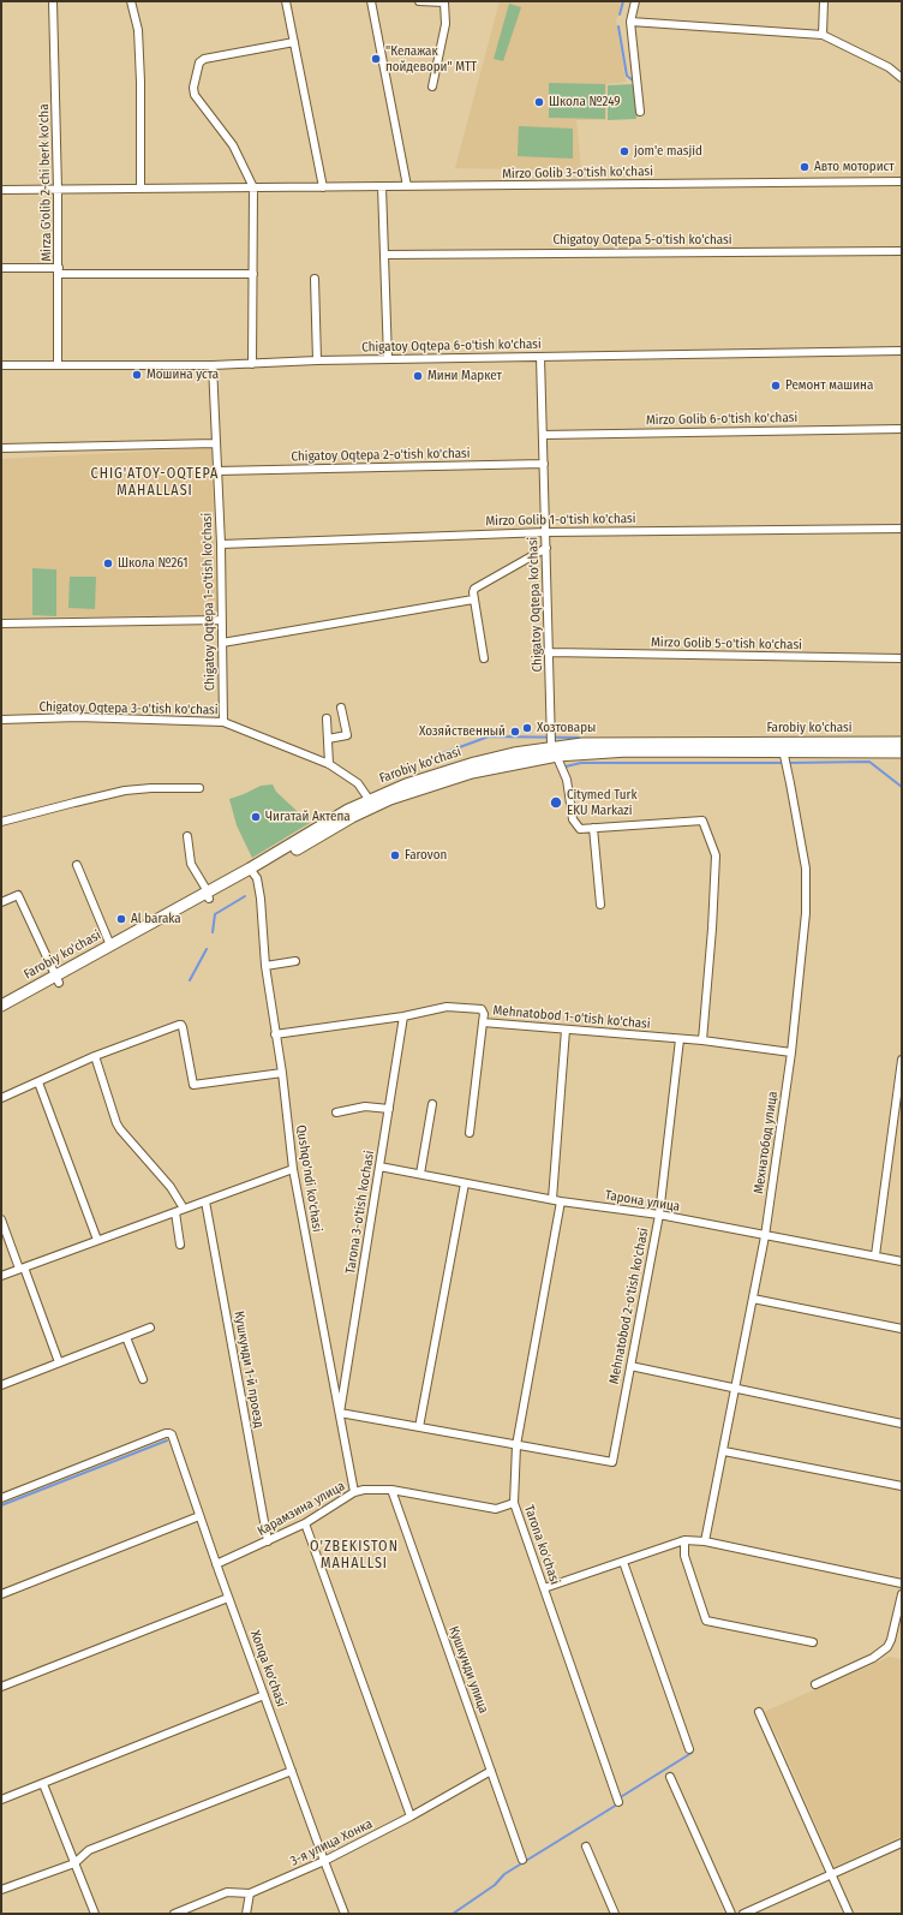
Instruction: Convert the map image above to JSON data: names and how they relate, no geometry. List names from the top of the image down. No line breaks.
{"streets":{"main road":["Farobiy ko'chasi"],"street":["Mirzo Golib 3-o'tish ko'chasi","Mirza G'olib 2-chi berk ko'cha","Chigatoy Oqtepa 5-o'tish ko'chasi","Chigatoy Oqtepa 6-o'tish ko'chasi","Mirzo Golib 6-o'tish ko'chasi","Chigatoy Oqtepa 2-o'tish ko'chasi","Mirzo Golib 1-o'tish ko'chasi","Chigatoy Oqtepa 1-o'tish ko'chasi","Chigatoy Oqtepa ko'chasi","Mirzo Golib 5-o'tish ko'chasi","Chigatoy Oqtepa 3-o'tish ko'chasi","Mehnatobod 1-o'tish ko'chasi","Мехнатобод улица","Qushqo'ndi ko'chasi","Тарона улица","Tarona 3-o'tish kochasi","Mehnatobod 2-o'tish ko'chasi","Кушкунди 1-й проезд","Карамзина улица","Tarona ko'chasi","Xonqa ko'chasi","Кушкунди улица","3-я улица Хонка"]},"crossings":[["Mirzo Golib 3-o'tish ko'chasi","Mirza G'olib 2-chi berk ko'cha"],["Mirza G'olib 2-chi berk ko'cha","Chigatoy Oqtepa 6-o'tish ko'chasi"],["Chigatoy Oqtepa 6-o'tish ko'chasi","Chigatoy Oqtepa 1-o'tish ko'chasi"],["Chigatoy Oqtepa 6-o'tish ko'chasi","Chigatoy Oqtepa ko'chasi"],["Mirzo Golib 6-o'tish ko'chasi","Chigatoy Oqtepa ko'chasi"],["Chigatoy Oqtepa 2-o'tish ko'chasi","Chigatoy Oqtepa 1-o'tish ko'chasi"],["Chigatoy Oqtepa 2-o'tish ko'chasi","Chigatoy Oqtepa ko'chasi"],["Mirzo Golib 1-o'tish ko'chasi","Chigatoy Oqtepa 1-o'tish ko'chasi"],["Mirzo Golib 1-o'tish ko'chasi","Chigatoy Oqtepa ko'chasi"],["Chigatoy Oqtepa 1-o'tish ko'chasi","Chigatoy Oqtepa 3-o'tish ko'chasi"],["Chigatoy Oqtepa ko'chasi","Mirzo Golib 5-o'tish ko'chasi"],["Chigatoy Oqtepa ko'chasi","Farobiy ko'chasi"],["Chigatoy Oqtepa 3-o'tish ko'chasi","Farobiy ko'chasi"],["Farobiy ko'chasi","Мехнатобод улица"],["Farobiy ko'chasi","Qushqo'ndi ko'chasi"],["Mehnatobod 1-o'tish ko'chasi","Мехнатобод улица"],["Mehnatobod 1-o'tish ko'chasi","Qushqo'ndi ko'chasi"],["Mehnatobod 1-o'tish ko'chasi","Tarona 3-o'tish kochasi"],["Mehnatobod 1-o'tish ko'chasi","Mehnatobod 2-o'tish ko'chasi"],["Мехнатобод улица","Тарона улица"],["Qushqo'ndi ko'chasi","Tarona 3-o'tish kochasi"],["Qushqo'ndi ko'chasi","Карамзина улица"],["Тарона улица","Tarona 3-o'tish kochasi"],["Тарона улица","Mehnatobod 2-o'tish ko'chasi"],["Тарона улица","Tarona ko'chasi"],["Mehnatobod 2-o'tish ko'chasi","Tarona ko'chasi"],["Кушкунди 1-й проезд","Карамзина улица"],["Карамзина улица","Tarona ko'chasi"],["Карамзина улица","Xonqa ko'chasi"],["Карамзина улица","Кушкунди улица"],["Xonqa ko'chasi","3-я улица Хонка"],["Кушкунди улица","3-я улица Хонка"]],"districts":["CHIG'ATOY-OQTEPA MAHALLASI","O'ZBEKISTON MAHALLSI"],"places":["\"Келажак пойдевори\" МТТ","Школа №249","jom'e masjid","Авто моторист","Мошина уста","Мини Маркет","Ремонт машина","Школа №261","Хозтовары","Хозяйственный","Citymed Turk EKU Markazi","Чигатай Актепа","Farovon","Al baraka"]}
